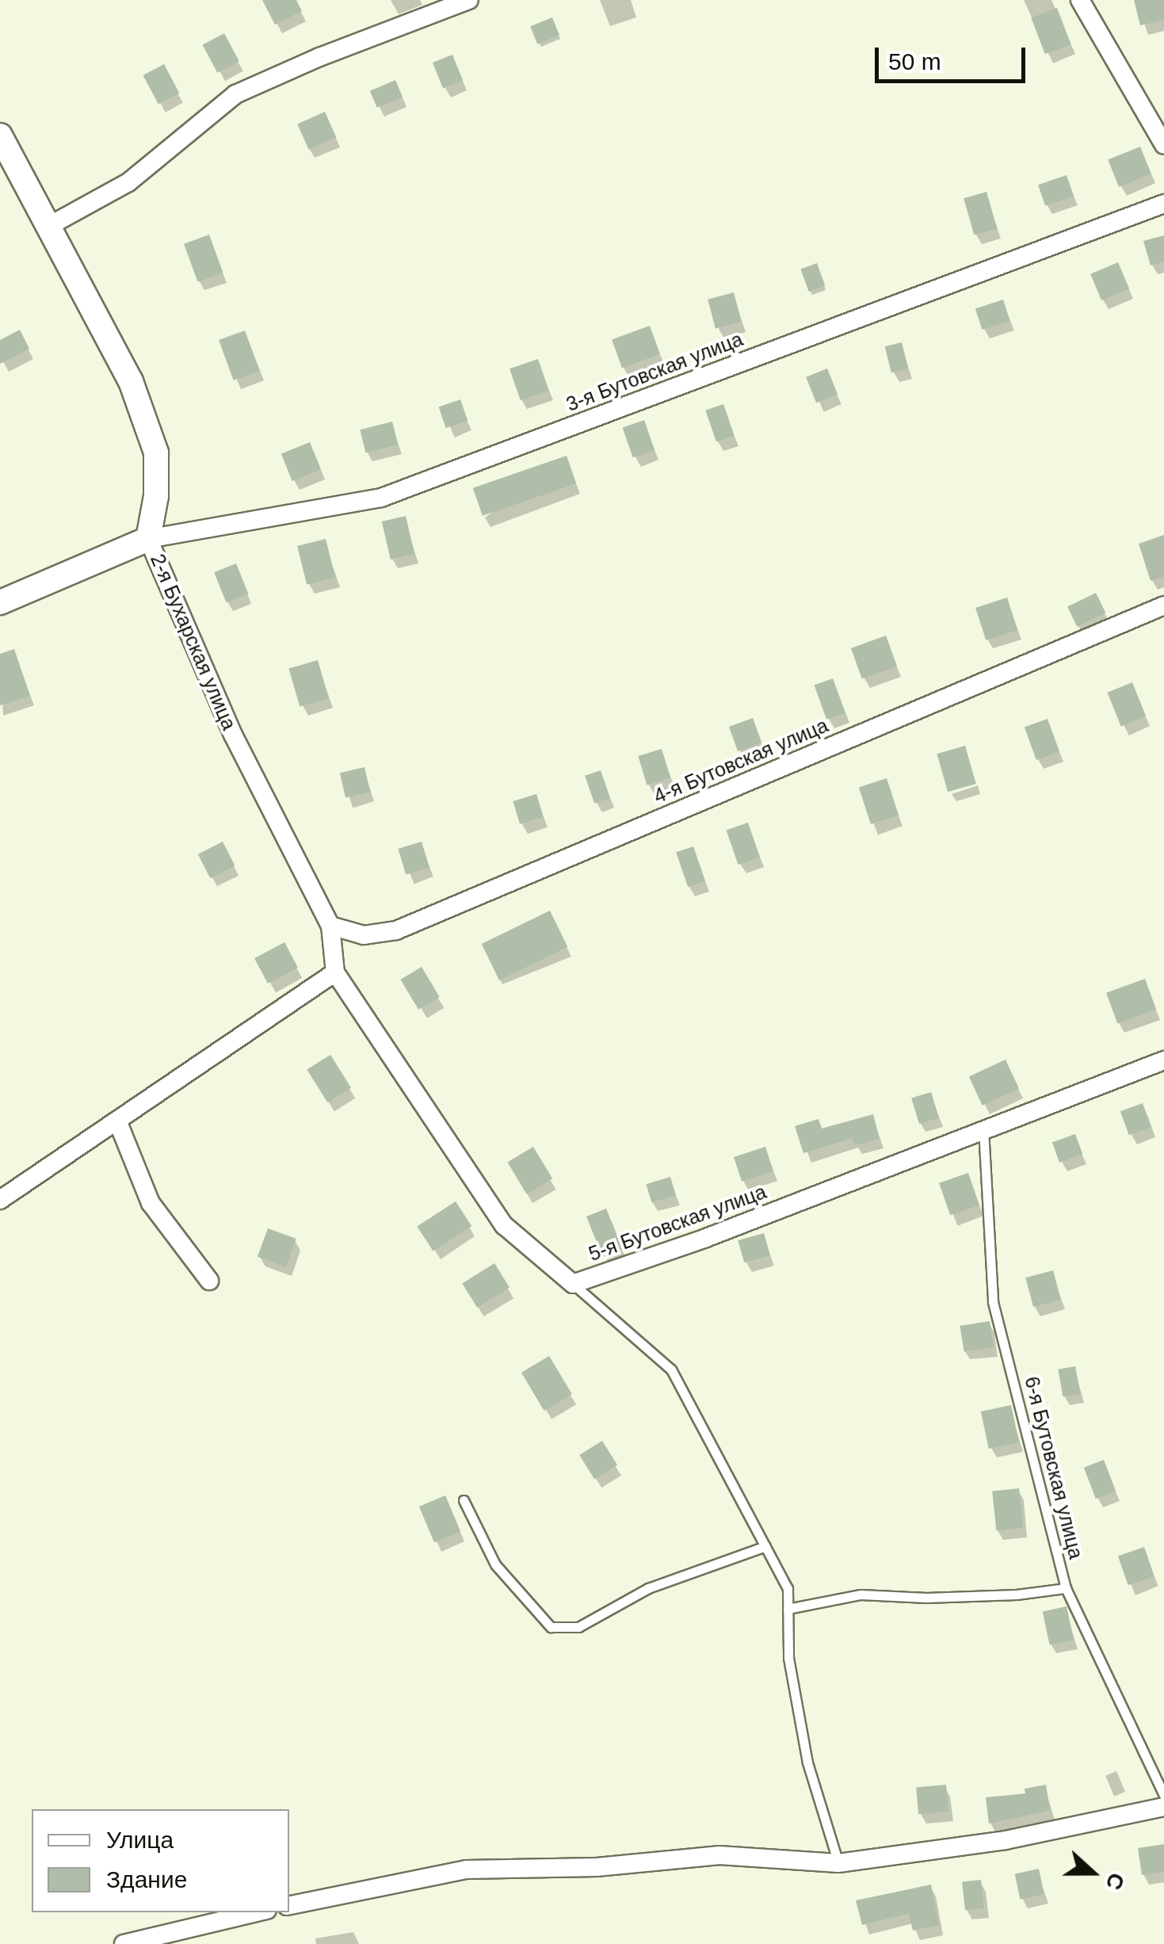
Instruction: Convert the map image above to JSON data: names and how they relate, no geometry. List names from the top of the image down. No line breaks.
{"streets":{"street":["3-я Бутовская улица","2-я Бухарская улица","4-я Бутовская улица","5-я Бутовская улица"],"lane":["6-я Бутовская улица"]},"crossings":[["3-я Бутовская улица","2-я Бухарская улица"],["2-я Бухарская улица","4-я Бутовская улица"],["2-я Бухарская улица","5-я Бутовская улица"],["4-я Бутовская улица","5-я Бутовская улица"],["5-я Бутовская улица","6-я Бутовская улица"]],"legend":["Улица","Здание"],"scale_bar":"50 m","north":"right"}
